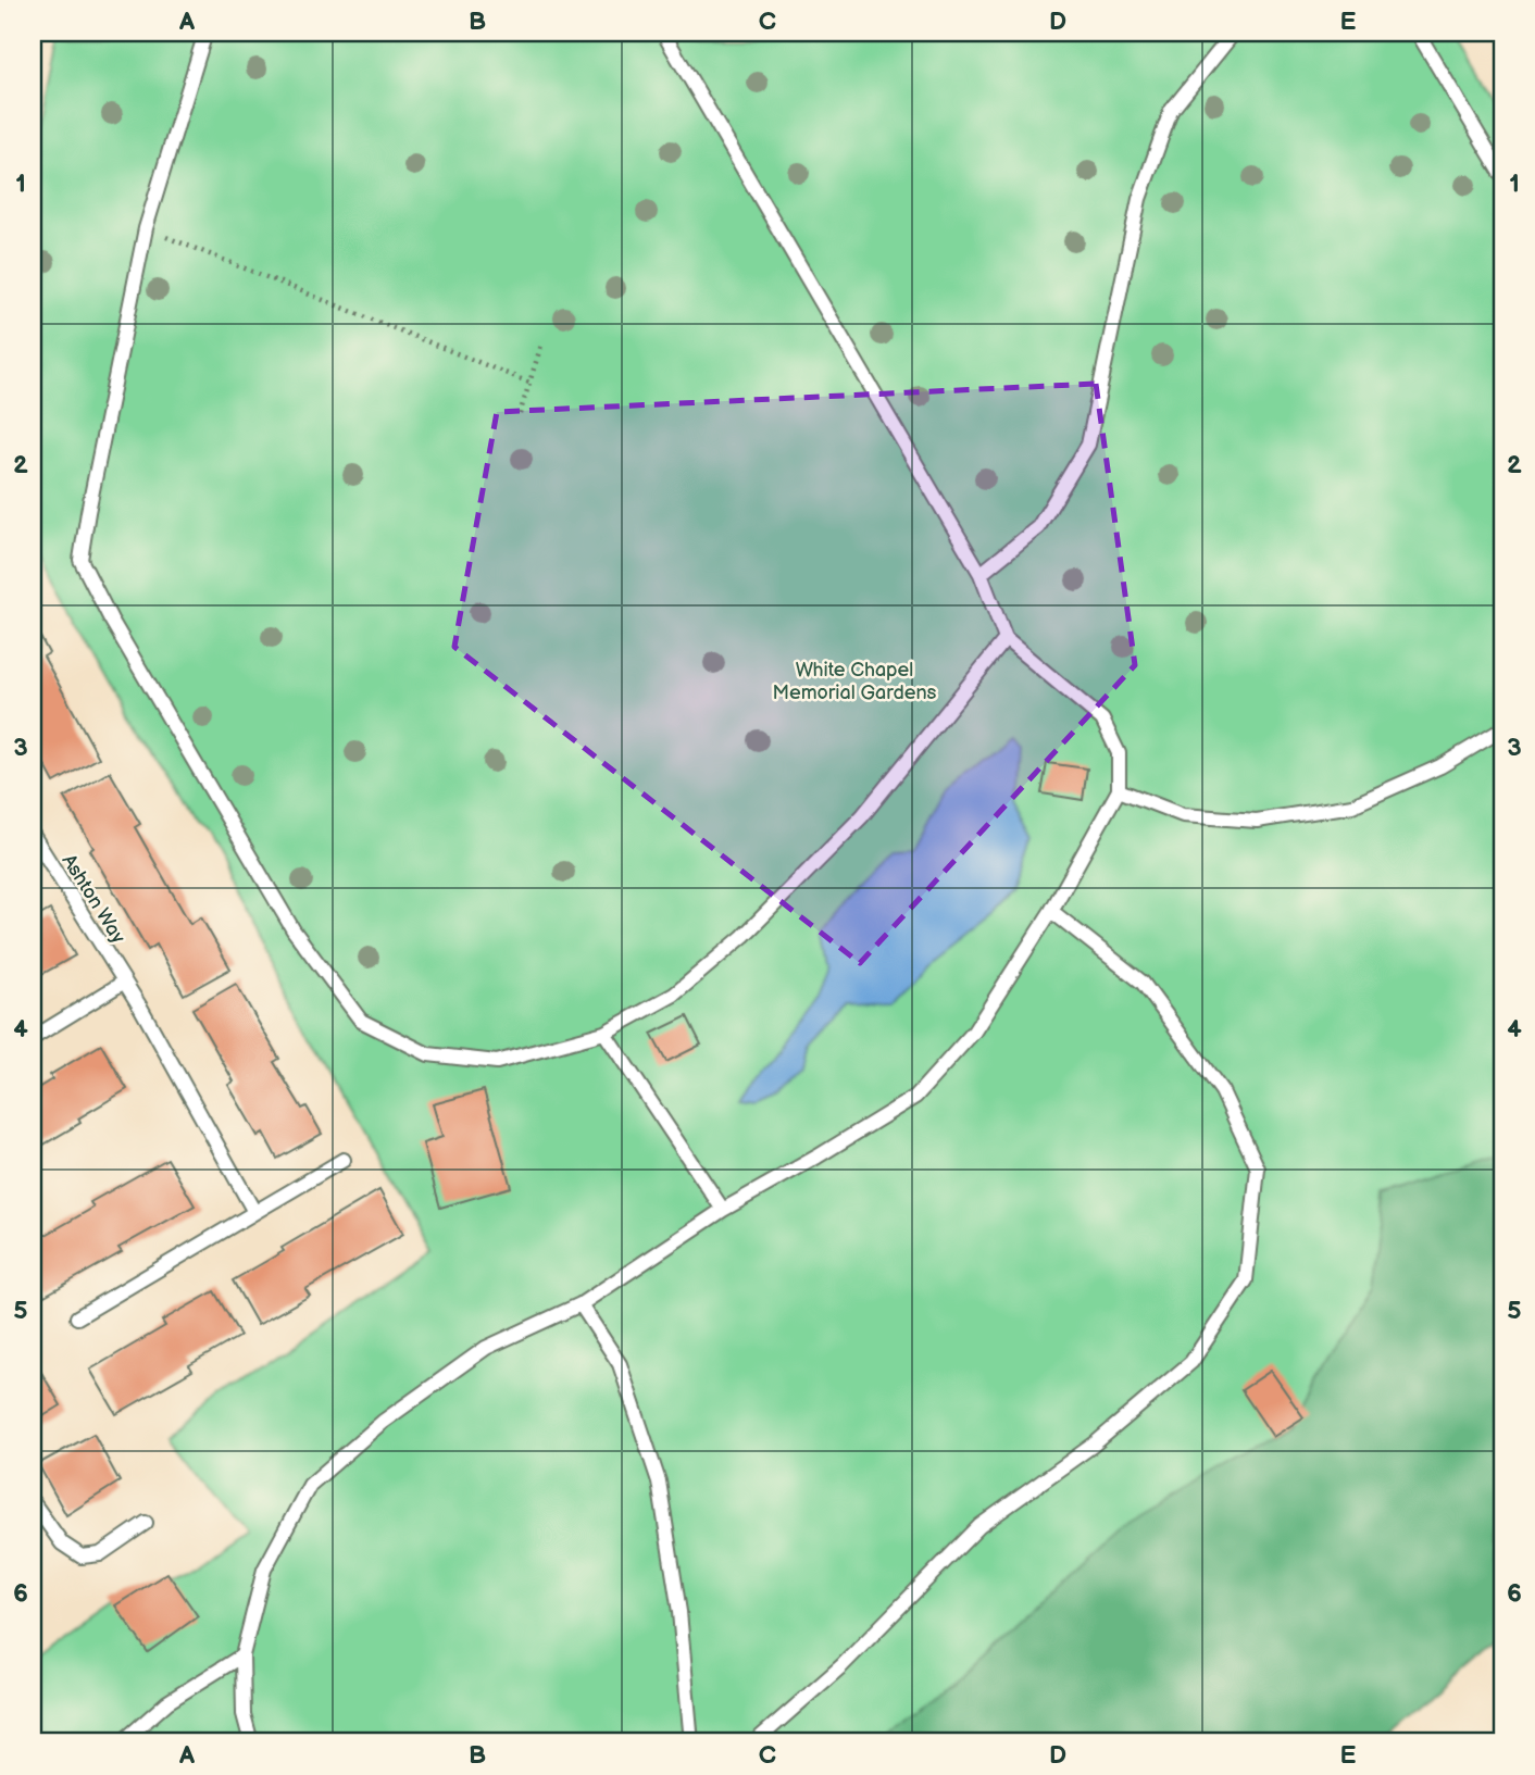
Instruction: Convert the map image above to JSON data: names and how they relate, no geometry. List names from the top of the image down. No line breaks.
{"streets":{"lane":["Ashton Way"]},"parks":["White Chapel Memorial Gardens"],"grid":{"columns":["A","B","C","D","E"],"rows":["1","2","3","4","5","6"]}}
